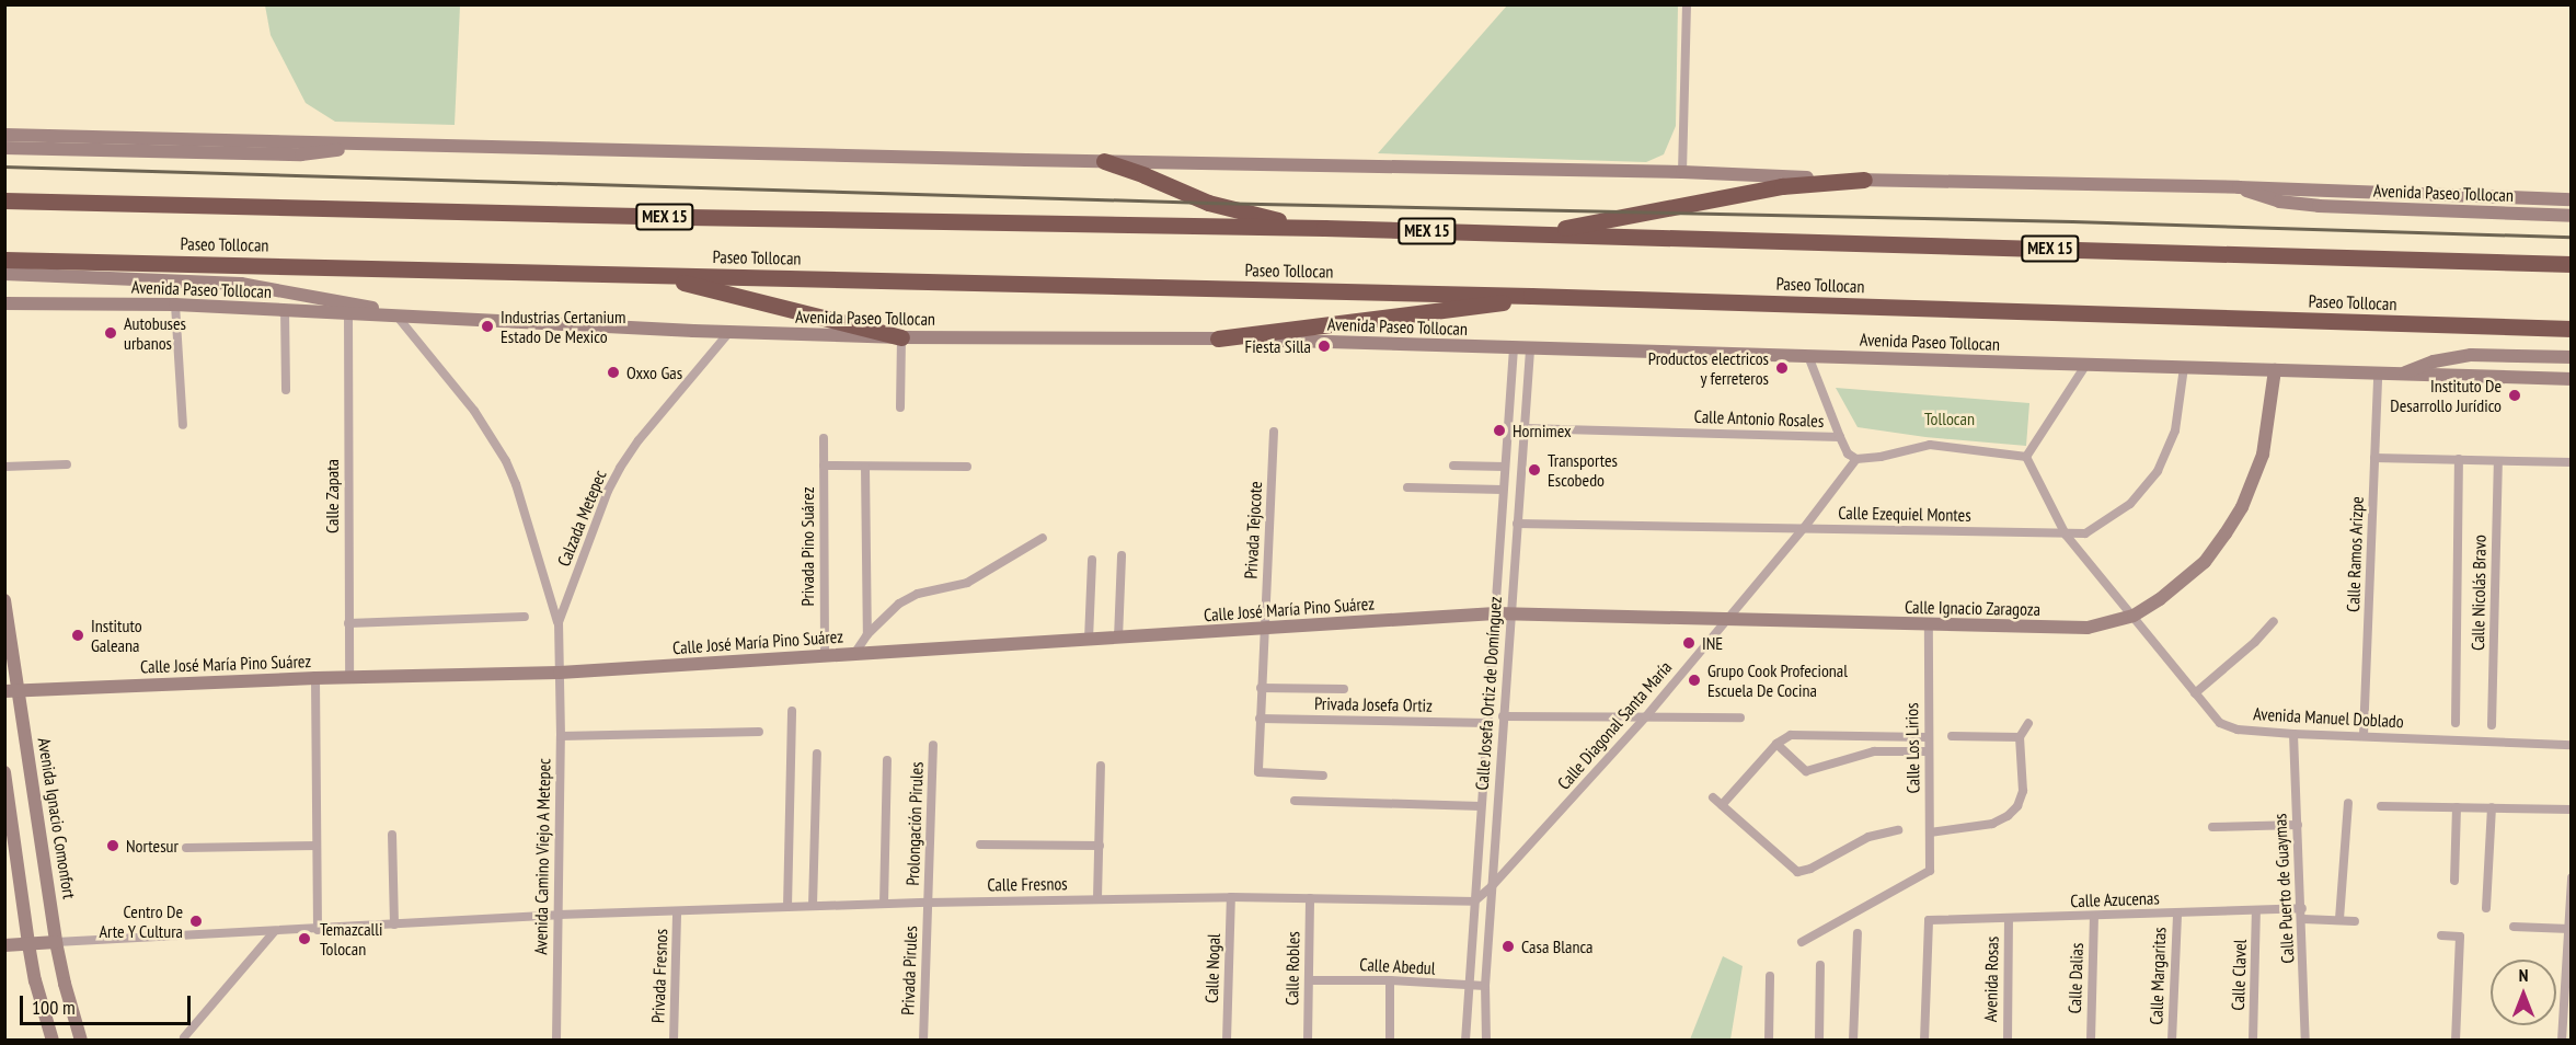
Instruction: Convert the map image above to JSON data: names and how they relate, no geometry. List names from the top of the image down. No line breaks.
{"streets":{"highway":["MEX 15","Paseo Tollocan"],"main road":["Avenida Paseo Tollocan","Calle Ignacio Zaragoza","Calle José María Pino Suárez","Avenida Ignacio Comonfort"],"street":["Calle Antonio Rosales","Calle Zapata","Calle Ezequiel Montes","Calzada Metepec","Privada Tejocote","Privada Pino Suárez","Calle Ramos Arizpe","Calle Nicolás Bravo","Calle Josefa Ortiz de Domínguez","Privada Josefa Ortiz","Avenida Manuel Doblado","Calle Diagonal Santa María","Calle Los Lirios","Prolongación Pirules","Avenida Camino Viejo A Metepec","Calle Fresnos","Calle Puerto de Guaymas","Calle Azucenas","Calle Abedul","Calle Nogal","Calle Robles","Privada Pirules","Calle Clavel","Privada Fresnos","Calle Margaritas","Calle Dalias","Avenida Rosas"]},"crossings":[["Avenida Paseo Tollocan","Calle Zapata"],["Avenida Paseo Tollocan","Calle Ezequiel Montes"],["Avenida Paseo Tollocan","Calzada Metepec"],["Avenida Paseo Tollocan","Calle Ramos Arizpe"],["Avenida Paseo Tollocan","Calle Ignacio Zaragoza"],["Avenida Paseo Tollocan","Calle Josefa Ortiz de Domínguez"],["Calle Antonio Rosales","Calle Josefa Ortiz de Domínguez"],["Calle Antonio Rosales","Calle Diagonal Santa María"],["Calle Zapata","Calle José María Pino Suárez"],["Calle Ezequiel Montes","Calle Josefa Ortiz de Domínguez"],["Calle Ezequiel Montes","Avenida Manuel Doblado"],["Calle Ezequiel Montes","Calle Diagonal Santa María"],["Calzada Metepec","Calle José María Pino Suárez"],["Calzada Metepec","Avenida Camino Viejo A Metepec"],["Privada Tejocote","Calle José María Pino Suárez"],["Privada Tejocote","Privada Josefa Ortiz"],["Privada Pino Suárez","Calle José María Pino Suárez"],["Calle Ramos Arizpe","Avenida Manuel Doblado"],["Calle Ignacio Zaragoza","Calle José María Pino Suárez"],["Calle Ignacio Zaragoza","Calle Josefa Ortiz de Domínguez"],["Calle Ignacio Zaragoza","Avenida Manuel Doblado"],["Calle Ignacio Zaragoza","Calle Diagonal Santa María"],["Calle Ignacio Zaragoza","Calle Los Lirios"],["Calle José María Pino Suárez","Calle Josefa Ortiz de Domínguez"],["Calle José María Pino Suárez","Avenida Ignacio Comonfort"],["Calle José María Pino Suárez","Avenida Camino Viejo A Metepec"],["Calle Josefa Ortiz de Domínguez","Privada Josefa Ortiz"],["Calle Josefa Ortiz de Domínguez","Calle Diagonal Santa María"],["Calle Josefa Ortiz de Domínguez","Calle Fresnos"],["Calle Josefa Ortiz de Domínguez","Calle Abedul"],["Avenida Manuel Doblado","Calle Puerto de Guaymas"],["Avenida Ignacio Comonfort","Calle Fresnos"],["Prolongación Pirules","Calle Fresnos"],["Prolongación Pirules","Privada Pirules"],["Avenida Camino Viejo A Metepec","Calle Fresnos"],["Calle Fresnos","Calle Nogal"],["Calle Fresnos","Calle Robles"],["Calle Fresnos","Privada Pirules"],["Calle Fresnos","Privada Fresnos"],["Calle Puerto de Guaymas","Calle Azucenas"],["Calle Azucenas","Calle Clavel"],["Calle Azucenas","Calle Margaritas"],["Calle Azucenas","Calle Dalias"],["Calle Azucenas","Avenida Rosas"],["Calle Abedul","Calle Robles"]],"parks":["Tollocan"],"places":["Industrias Certanium Estado De Mexico","Autobuses urbanos","Fiesta Silla","Productos electricos y ferreteros","Oxxo Gas","Instituto De Desarrollo Jurídico","Hornimex","Transportes Escobedo","Instituto Galeana","INE","Grupo Cook Profecional Escuela De Cocina","Nortesur","Centro De Arte Y Cultura","Temazcalli Tolocan","Casa Blanca"],"scale_bar":"100 m","north":"top"}
